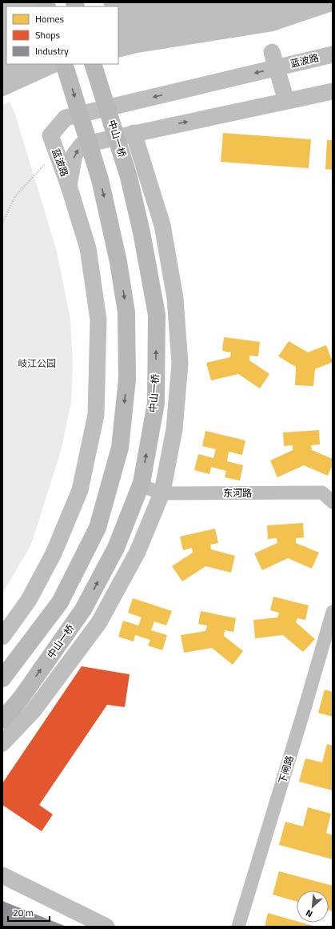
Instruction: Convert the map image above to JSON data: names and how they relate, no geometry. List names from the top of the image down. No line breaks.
{"streets":{"main road":["中山一桥"],"street":["蓝波路","东河路","下闸路"]},"crossings":[["中山一桥","东河路"]],"parks":["岐江公园"],"legend":["Homes","Shops","Industry"],"scale_bar":"20 m","north":"bottom left"}
